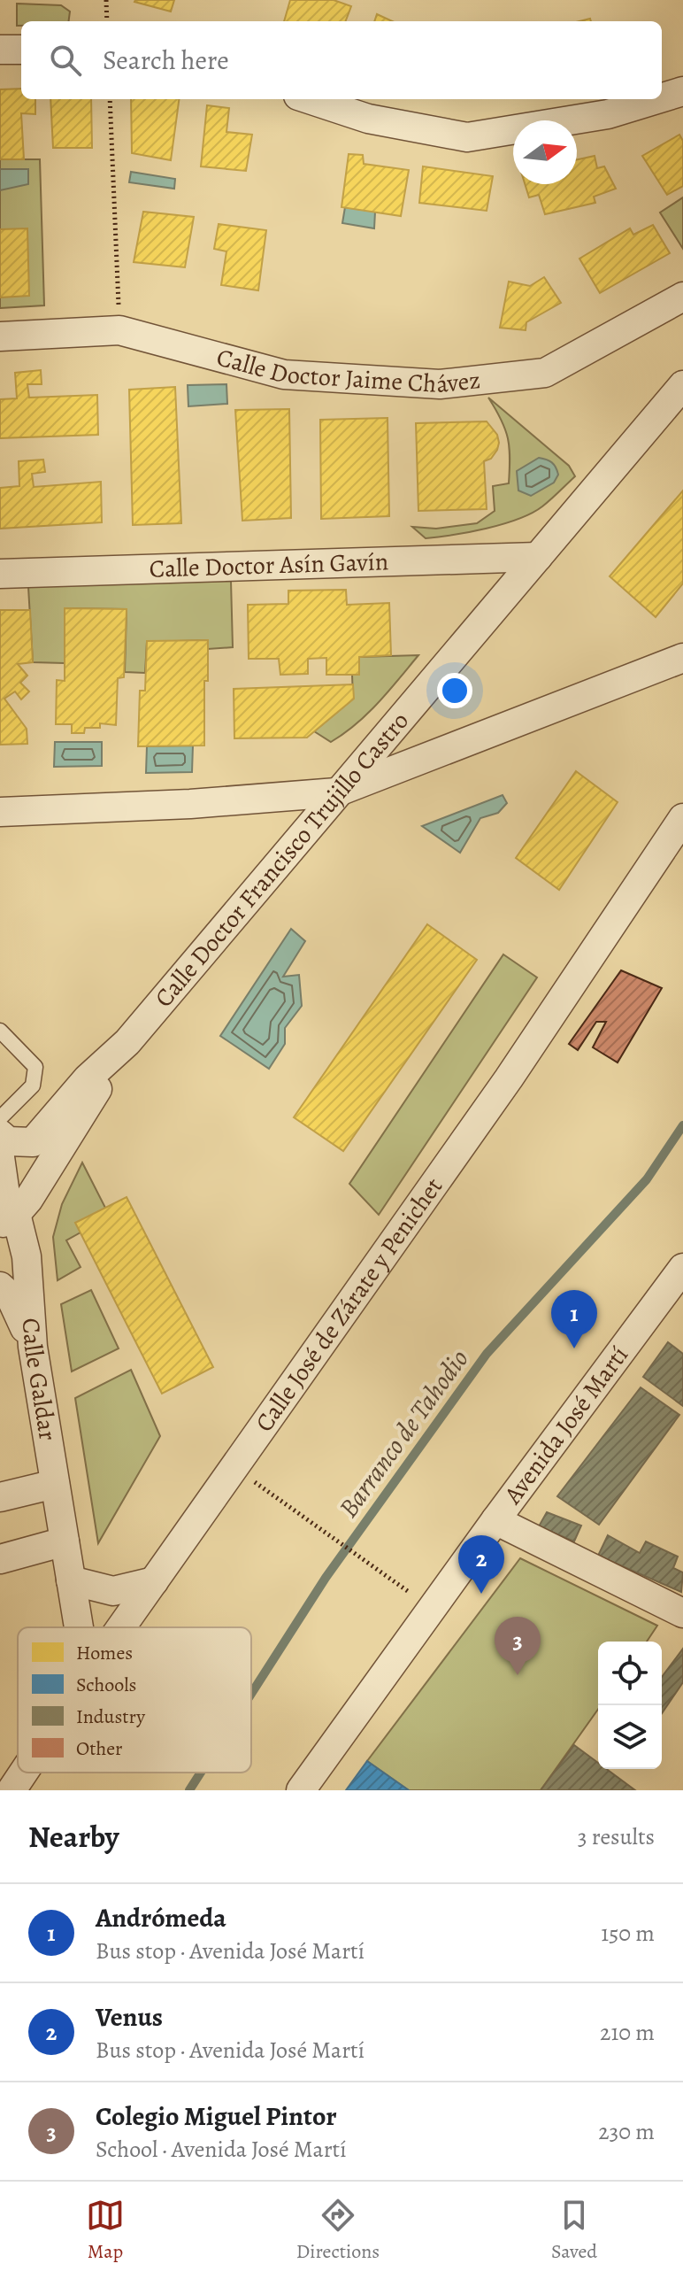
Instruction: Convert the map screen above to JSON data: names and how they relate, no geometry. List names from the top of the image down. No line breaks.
{"streets":{"street":["Calle Doctor Jaime Chávez","Calle Doctor Asín Gavín","Calle Doctor Francisco Trujillo Castro","Calle José de Zárate y Penichet","Calle Galdar","Avenida José Martí"]},"crossings":[["Calle Doctor Asín Gavín","Calle Doctor Francisco Trujillo Castro"],["Calle Doctor Francisco Trujillo Castro","Calle Galdar"]],"water":["Barranco de Tahodio"],"legend":["Homes","Schools","Industry","Other"],"north":"right","page":{"search":"Search here","pins":["1","2","3"],"heading":["Nearby","3 results"],"list":[{"mark":"1","name":"Andrómeda","note":"Bus stop · Avenida José Martí","value":"150 m"},{"mark":"2","name":"Venus","note":"Bus stop · Avenida José Martí","value":"210 m"},{"mark":"3","name":"Colegio Miguel Pintor","note":"School · Avenida José Martí","value":"230 m"}],"nav":["Map","Directions","Saved"]}}
